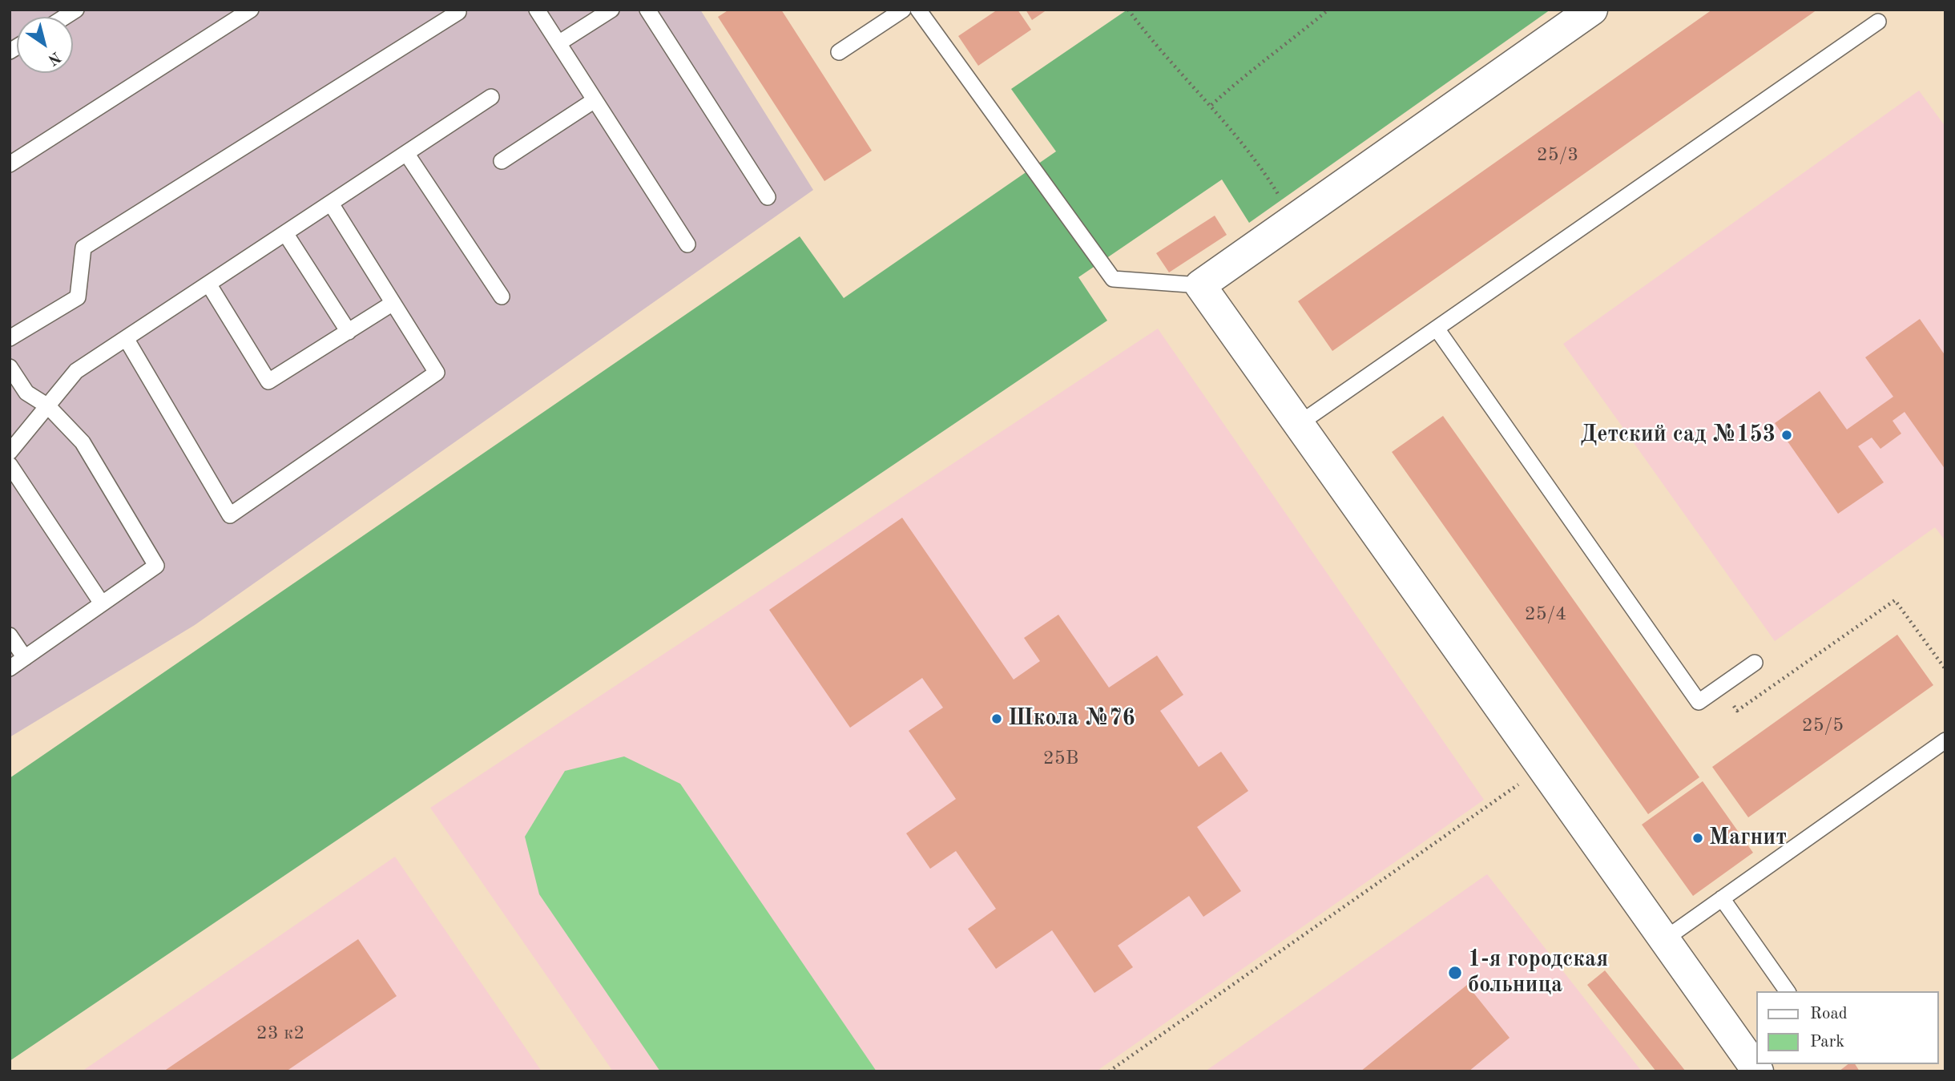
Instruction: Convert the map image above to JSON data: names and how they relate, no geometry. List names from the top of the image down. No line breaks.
{"places":["Детский сад №153","Школа №76","Магнит","1-я городская больница"],"house_numbers":["25/3","25/4","25/5","25В","23 к2"],"legend":["Road","Park"],"north":"bottom right"}
